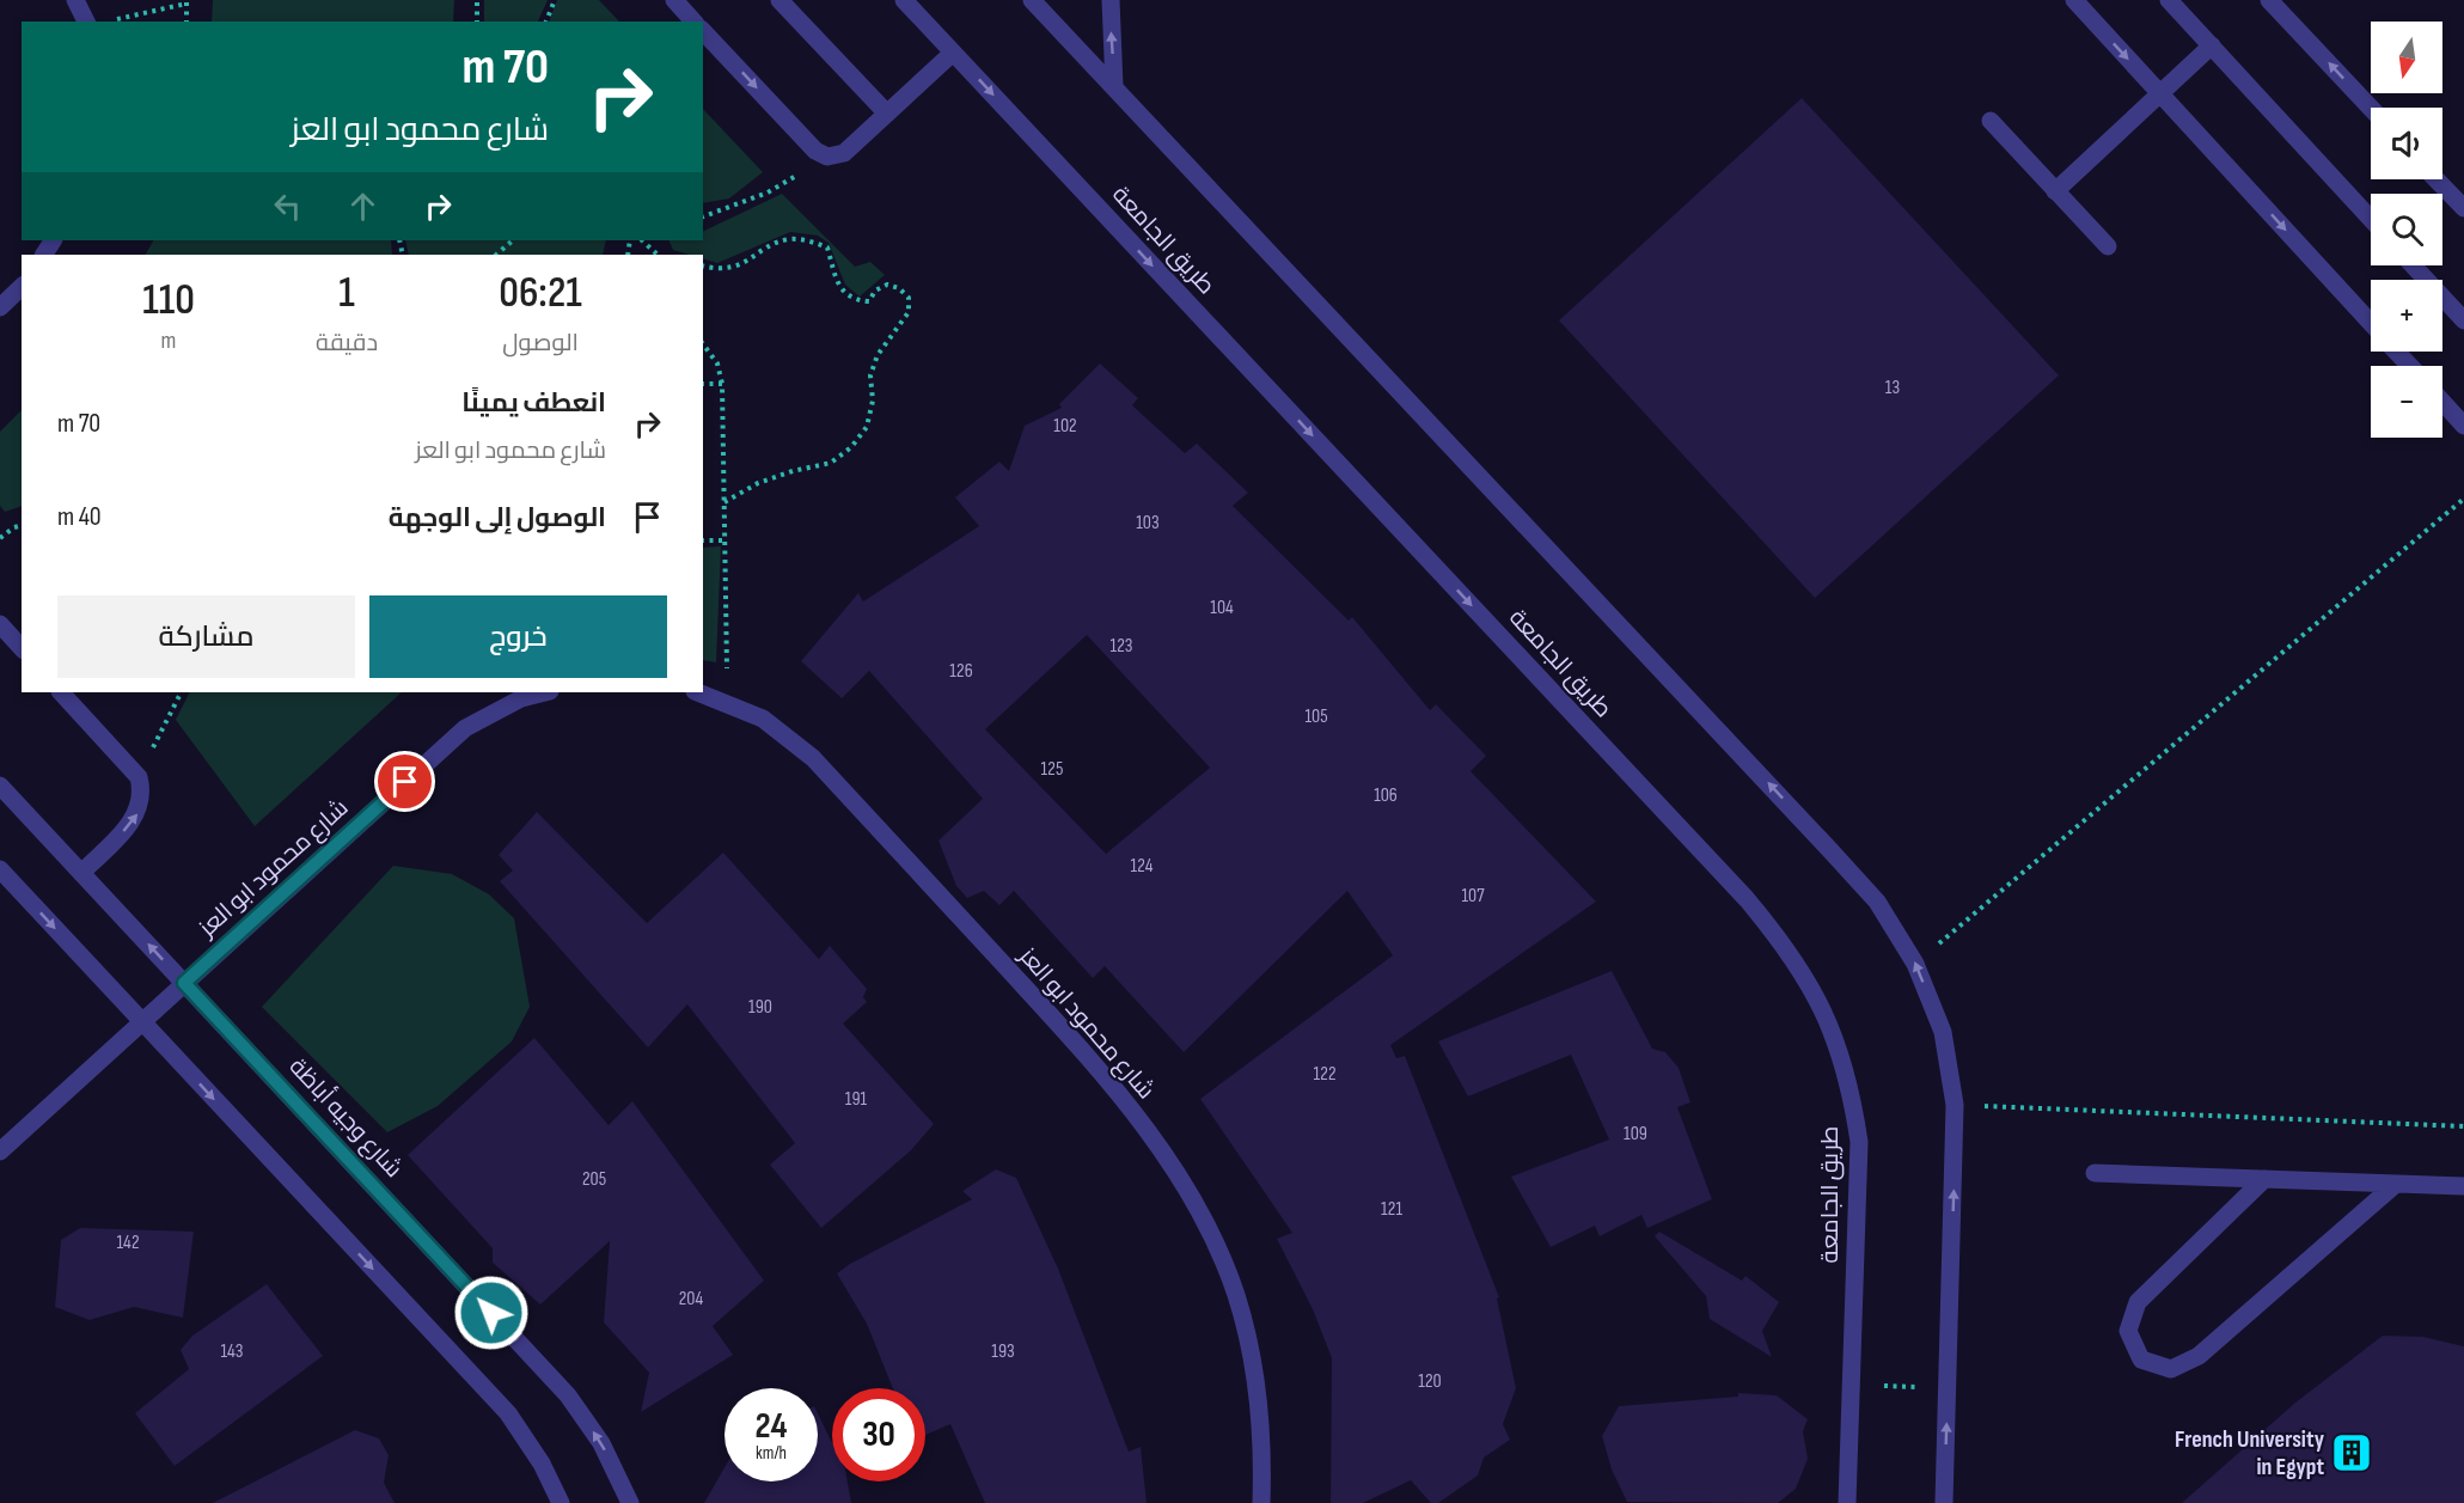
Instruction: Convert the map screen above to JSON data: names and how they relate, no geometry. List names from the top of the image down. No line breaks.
{"streets":{"street":["طريق الجامعة","شارع محمود ابو العز","شارع وجيه أباظة"]},"crossings":[["شارع محمود ابو العز","شارع وجيه أباظة"]],"places":{"building":["French University in Egypt"]},"house_numbers":["13","102","103","104","123","126","105","125","106","124","107","190","122","191","109","205","121","142","204","143","193","120"],"north":"bottom","page":{"map_buttons":["+","−"],"turn":["70 m","شارع محمود ابو العز"],"eta":["06:21","الوصول","1","دقيقة","110","m"],"list":[{"name":"انعطف يمينًا","note":"شارع محمود ابو العز","value":"70 m"},{"name":"الوصول إلى الوجهة","value":"40 m"}],"buttons":["خروج","مشاركة"],"speed":"24 km/h","limit":"30"}}
